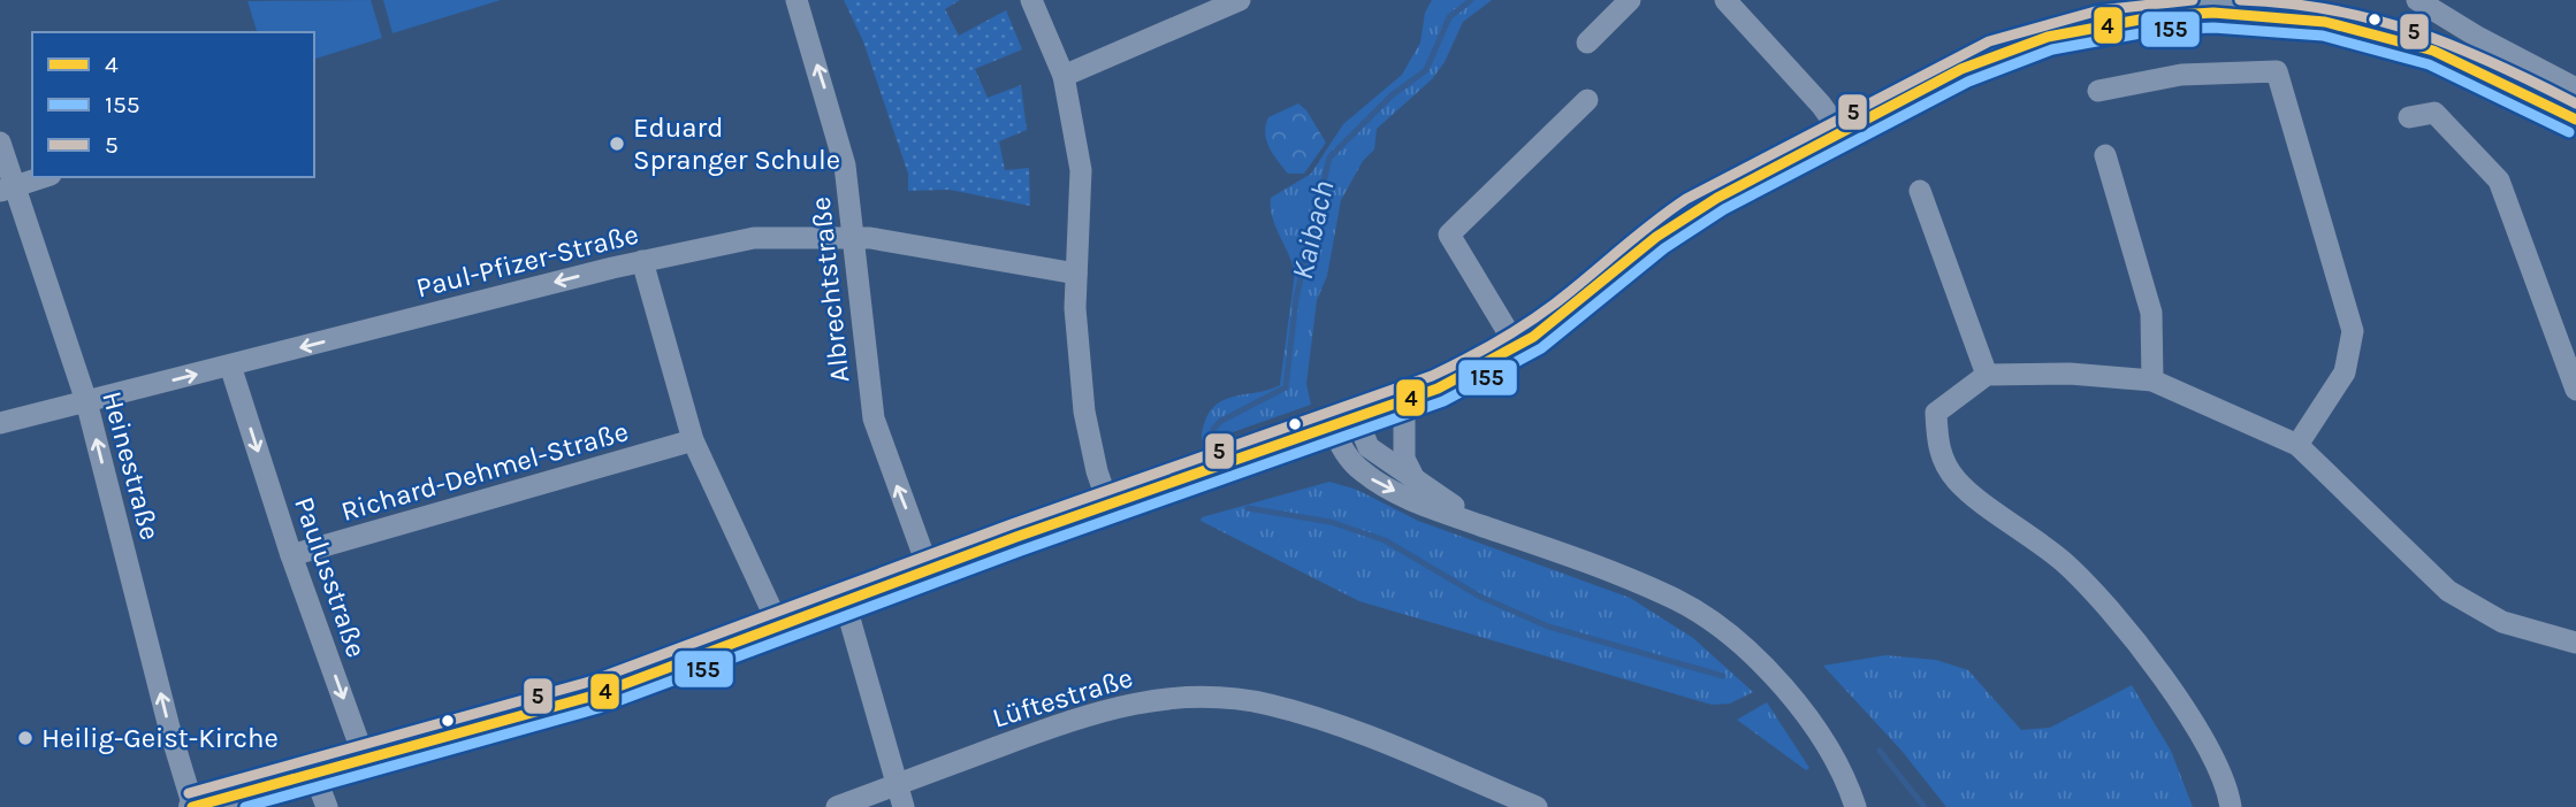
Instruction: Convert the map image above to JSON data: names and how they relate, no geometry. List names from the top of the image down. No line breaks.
{"streets":{"street":["Paul-Pfizer-Straße","Albrechtstraße","Heinestraße","Richard-Dehmel-Straße","Paulusstraße","Lüftestraße"]},"crossings":[["Paul-Pfizer-Straße","Albrechtstraße"],["Paul-Pfizer-Straße","Heinestraße"],["Paul-Pfizer-Straße","Paulusstraße"],["Richard-Dehmel-Straße","Paulusstraße"]],"one_way":["Heinestraße","Paulusstraße"],"water":["Kaibach"],"places":["Eduard Spranger Schule","Heilig-Geist-Kirche"],"lines":["transit line 5","transit line 4","transit line 155"],"legend":["4","155","5"]}
